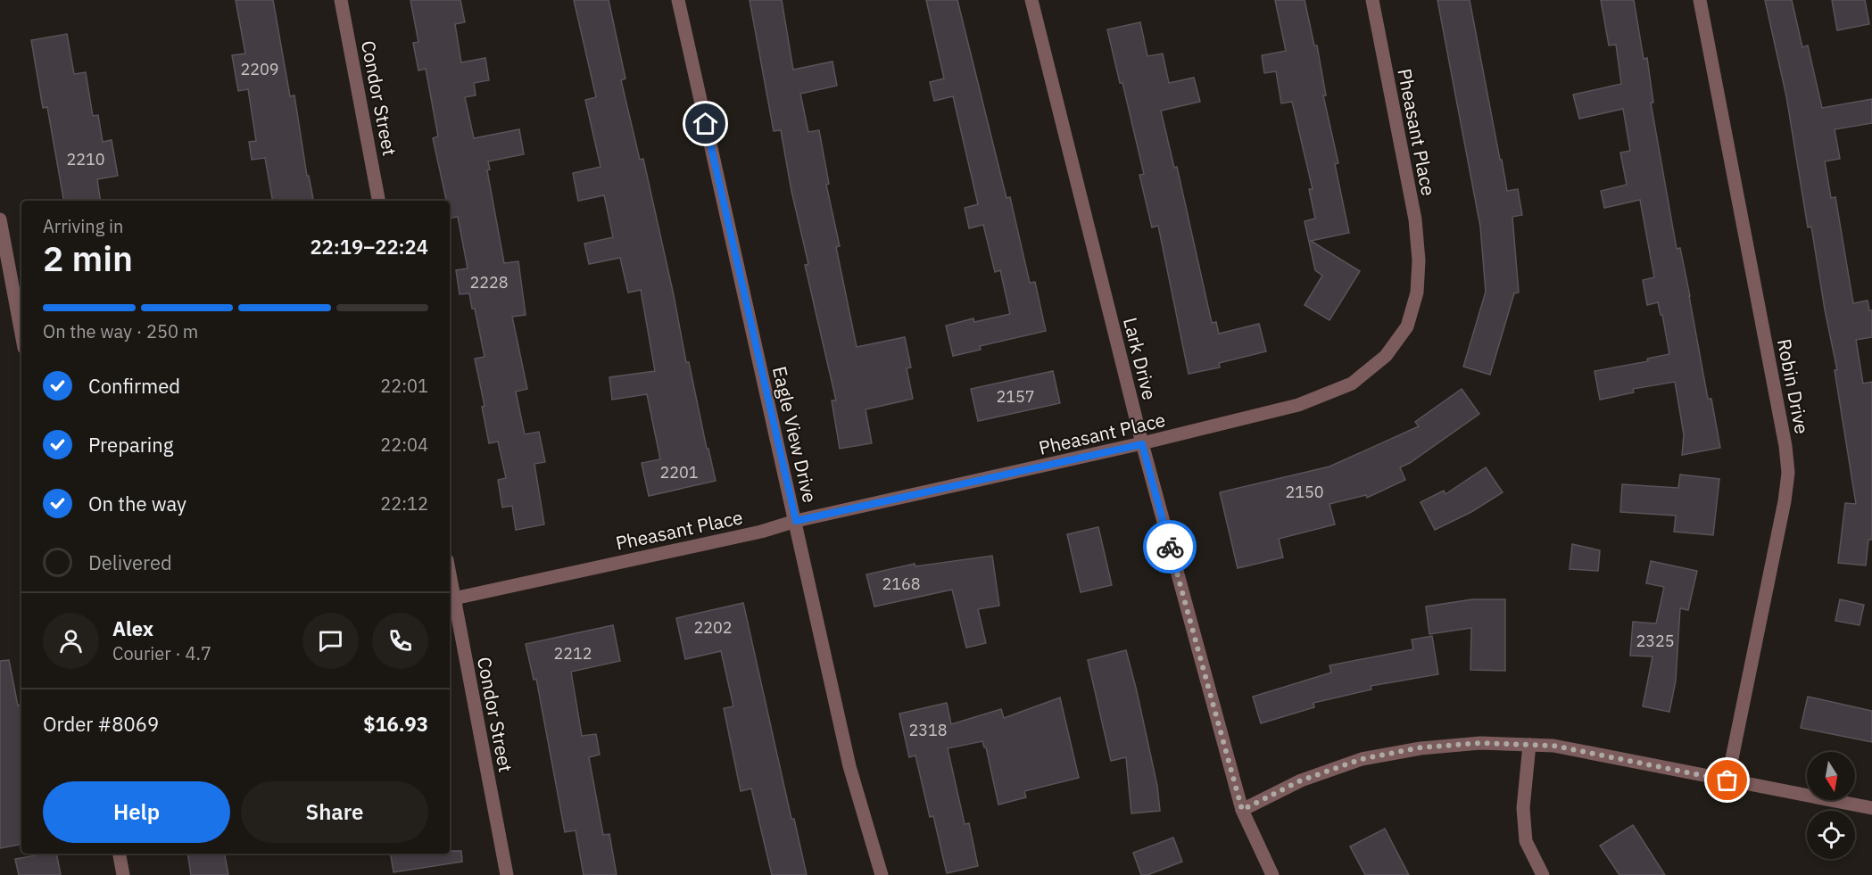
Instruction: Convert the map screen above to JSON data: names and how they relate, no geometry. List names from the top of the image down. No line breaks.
{"streets":{"street":["Condor Street","Pheasant Place","Lark Drive","Robin Drive","Eagle View Drive"]},"crossings":[["Condor Street","Pheasant Place"],["Pheasant Place","Lark Drive"],["Pheasant Place","Eagle View Drive"]],"house_numbers":["2209","2210","2228","2157","2201","2150","2168","2202","2325","2212","2318"],"north":"bottom","page":{"heading":["2 min","Arriving in","22:19–22:24"],"panel":["Alex","Courier · 4.7","Order #8069","$16.93"],"bar":"On the way · 250 m","list":[["Confirmed","22:01"],["Preparing","22:04"],["On the way","22:12"],"Delivered"],"buttons":["Help","Share"]}}
